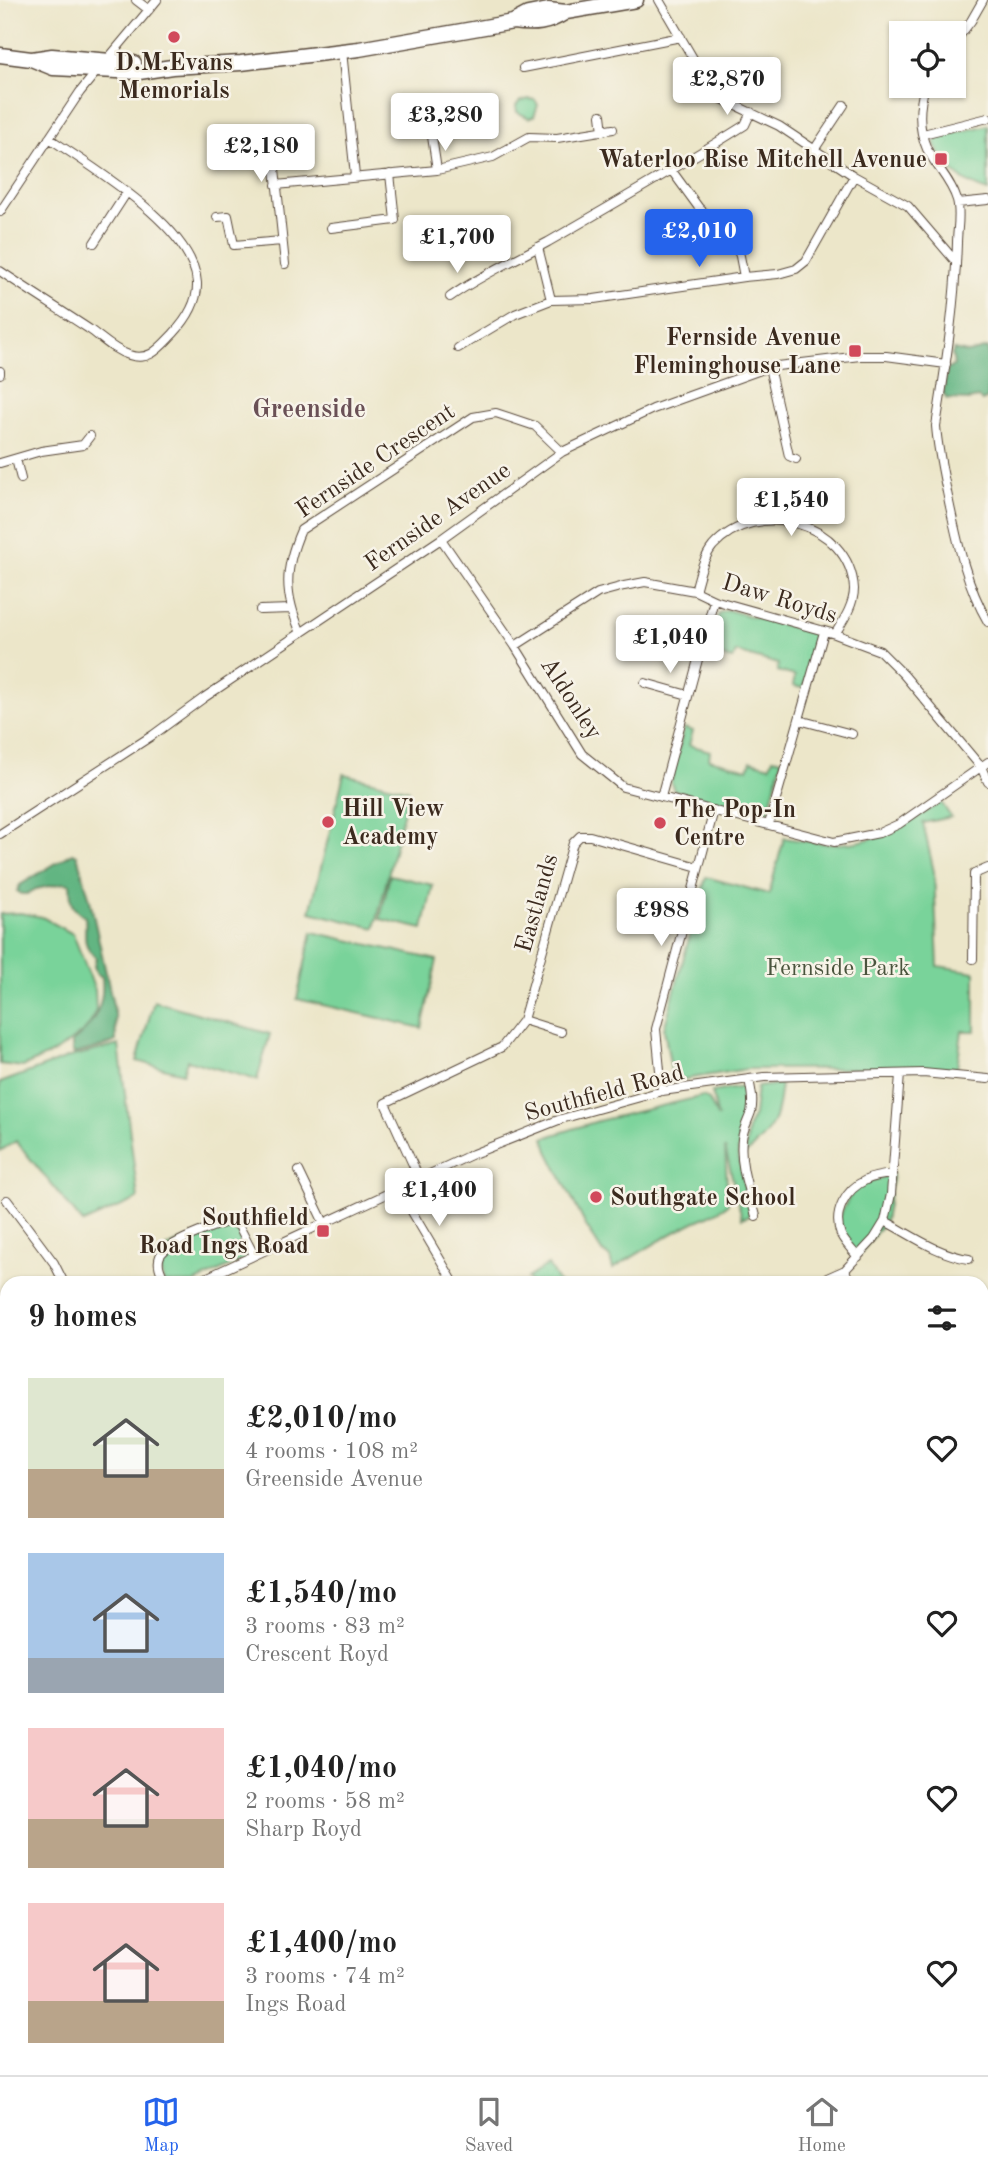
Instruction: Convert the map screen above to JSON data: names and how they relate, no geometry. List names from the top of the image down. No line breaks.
{"streets":{"street":["Fernside Crescent","Fernside Avenue","Daw Royds","Aldonley","Eastlands","Southfield Road"]},"crossings":[["Fernside Crescent","Fernside Avenue"],["Fernside Avenue","Aldonley"],["Daw Royds","Aldonley"],["Eastlands","Southfield Road"]],"districts":["Greenside"],"parks":["Fernside Park"],"places":{"other":["D.M.Evans Memorials","Hill View Academy","The Pop-In Centre","Southgate School"],"transit":["Waterloo Rise Mitchell Avenue","Fernside Avenue Fleminghouse Lane","Southfield Road Ings Road"]},"page":{"price":["£2,870","£3,280","£2,180","£2,010","£1,700","£1,540","£1,040","£988","£1,400"],"heading":"9 homes","list":[{"name":"£2,010/mo","note":"4 rooms · 108 m² · Greenside Avenue"},{"name":"£1,540/mo","note":"3 rooms · 83 m² · Crescent Royd"},{"name":"£1,040/mo","note":"2 rooms · 58 m² · Sharp Royd"},{"name":"£1,400/mo","note":"3 rooms · 74 m² · Ings Road"}],"tabs":["Map","Saved","Home"]}}
